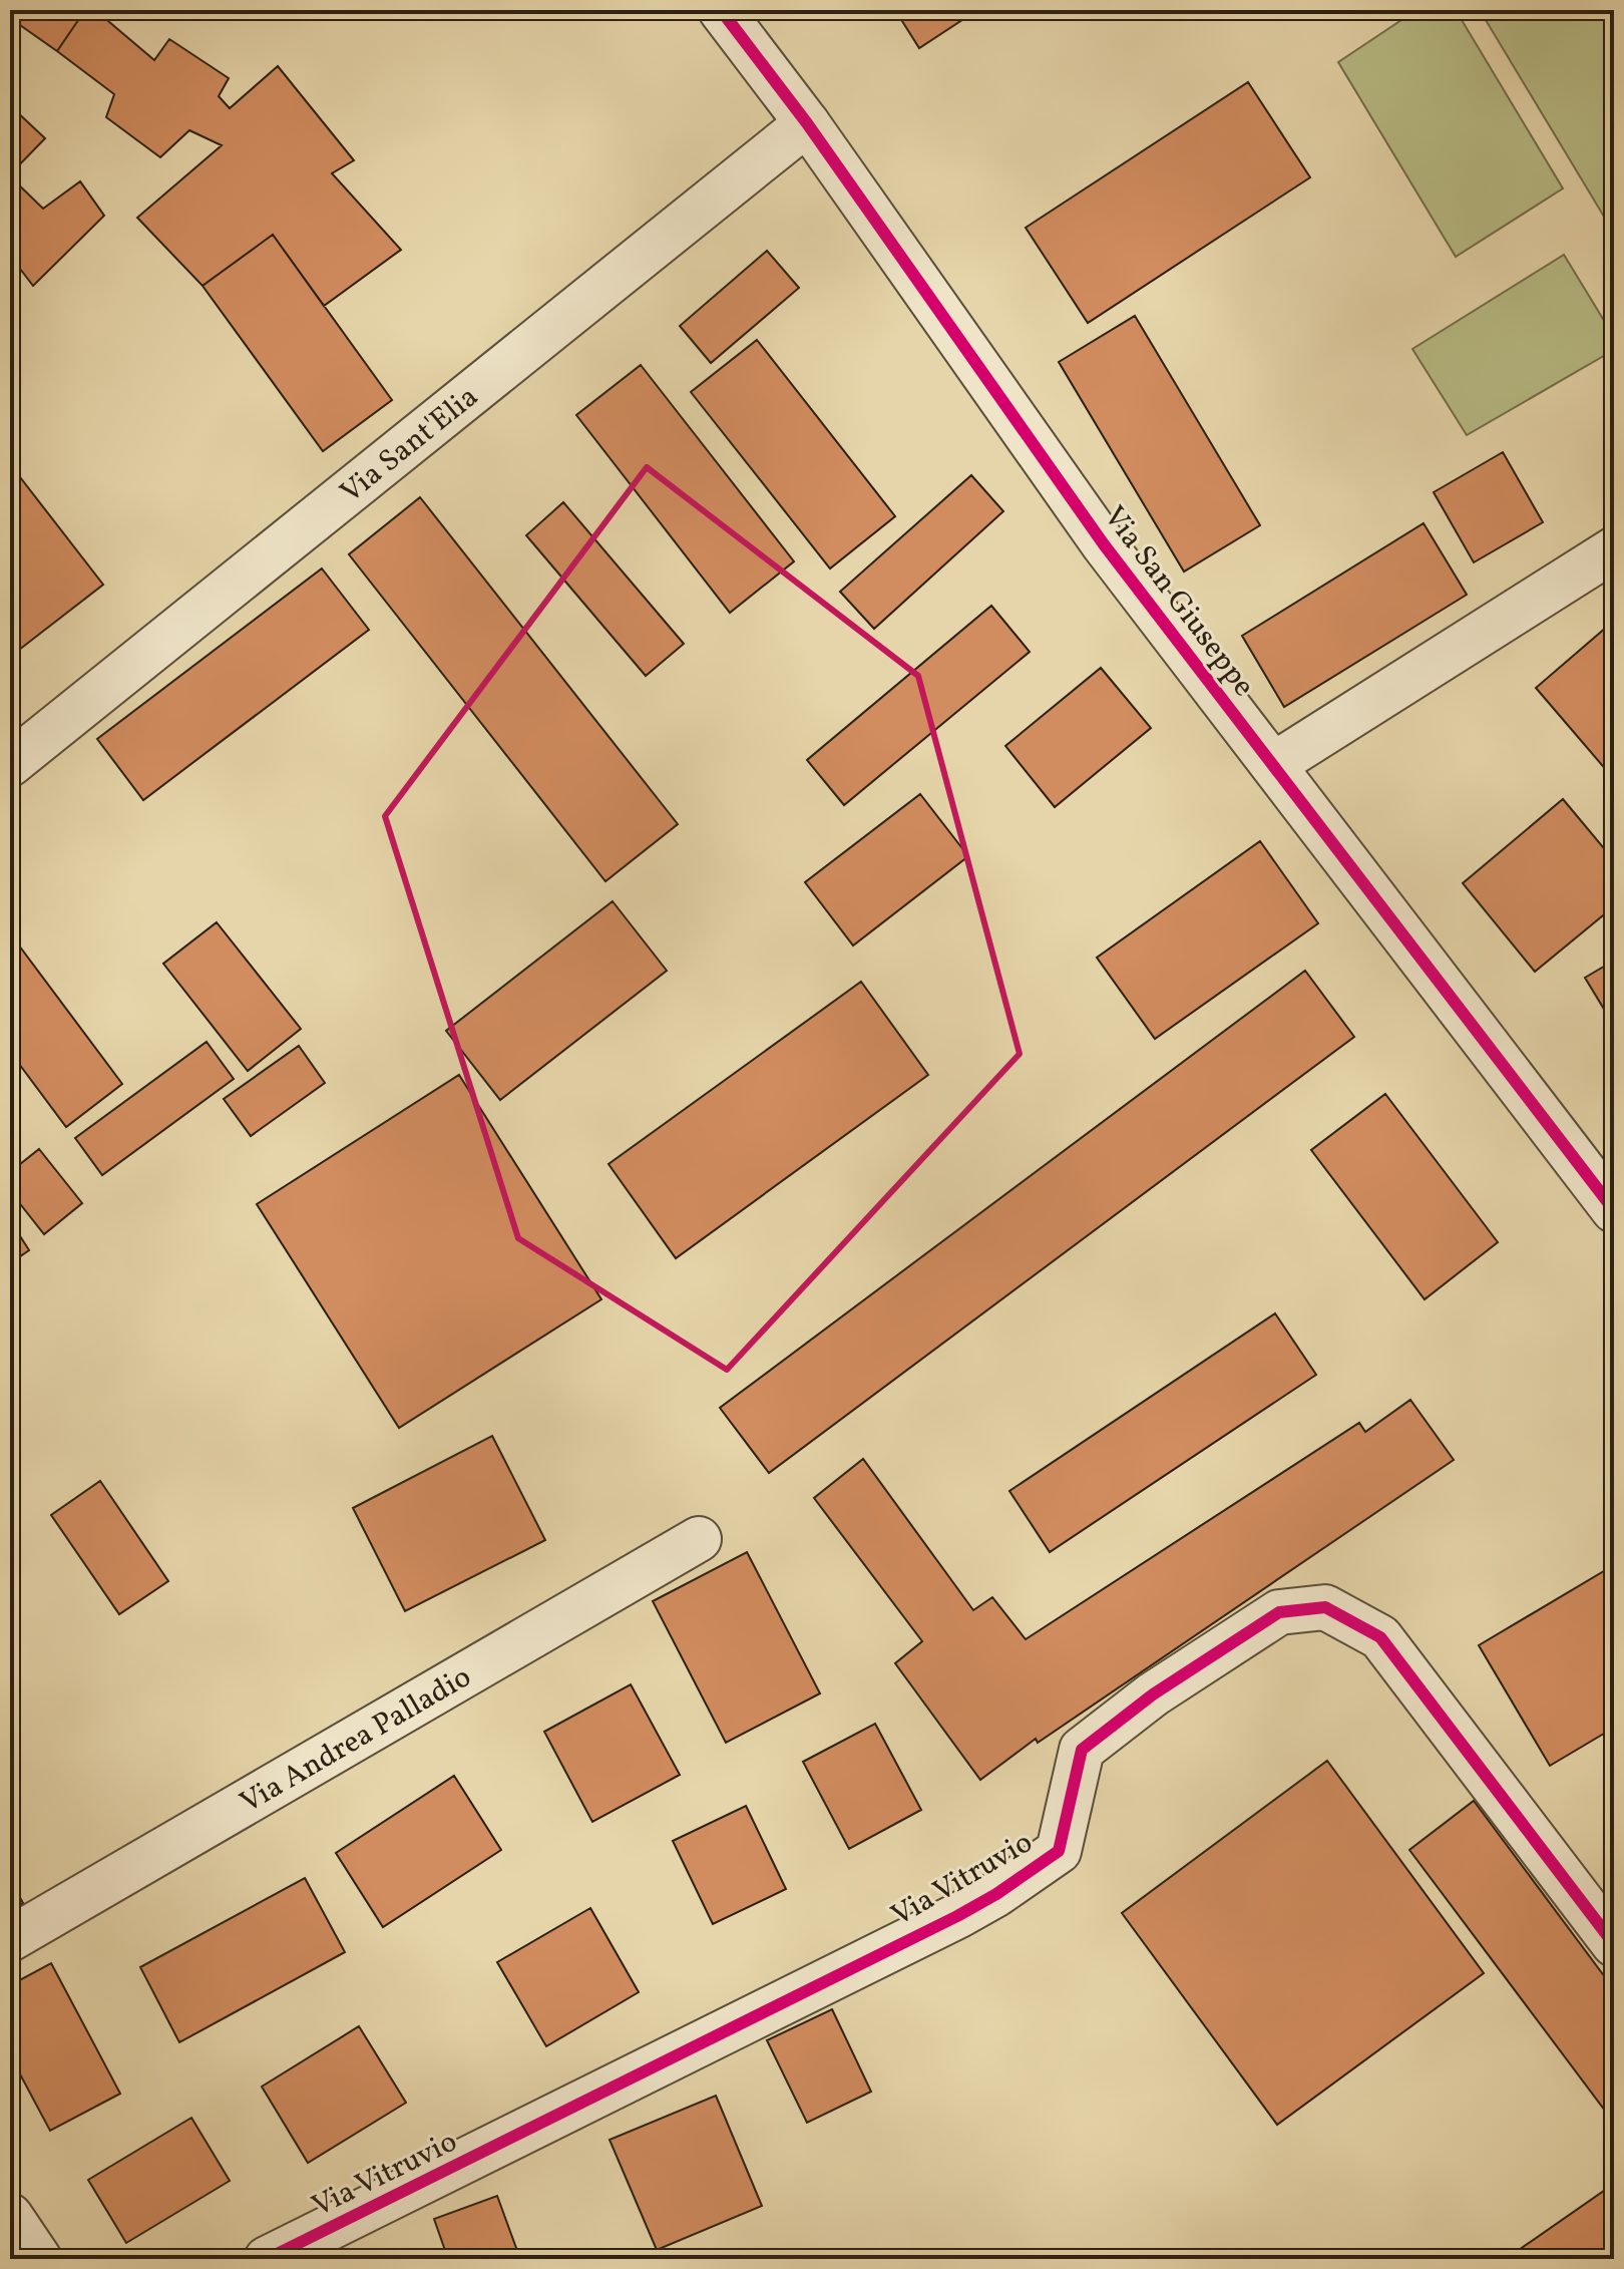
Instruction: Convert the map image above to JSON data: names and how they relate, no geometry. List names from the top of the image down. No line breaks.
{"streets":{"street":["Via Sant'Elia","Via San Giuseppe","Via Andrea Palladio","Via Vitruvio"]},"crossings":[["Via Sant'Elia","Via San Giuseppe"]]}
